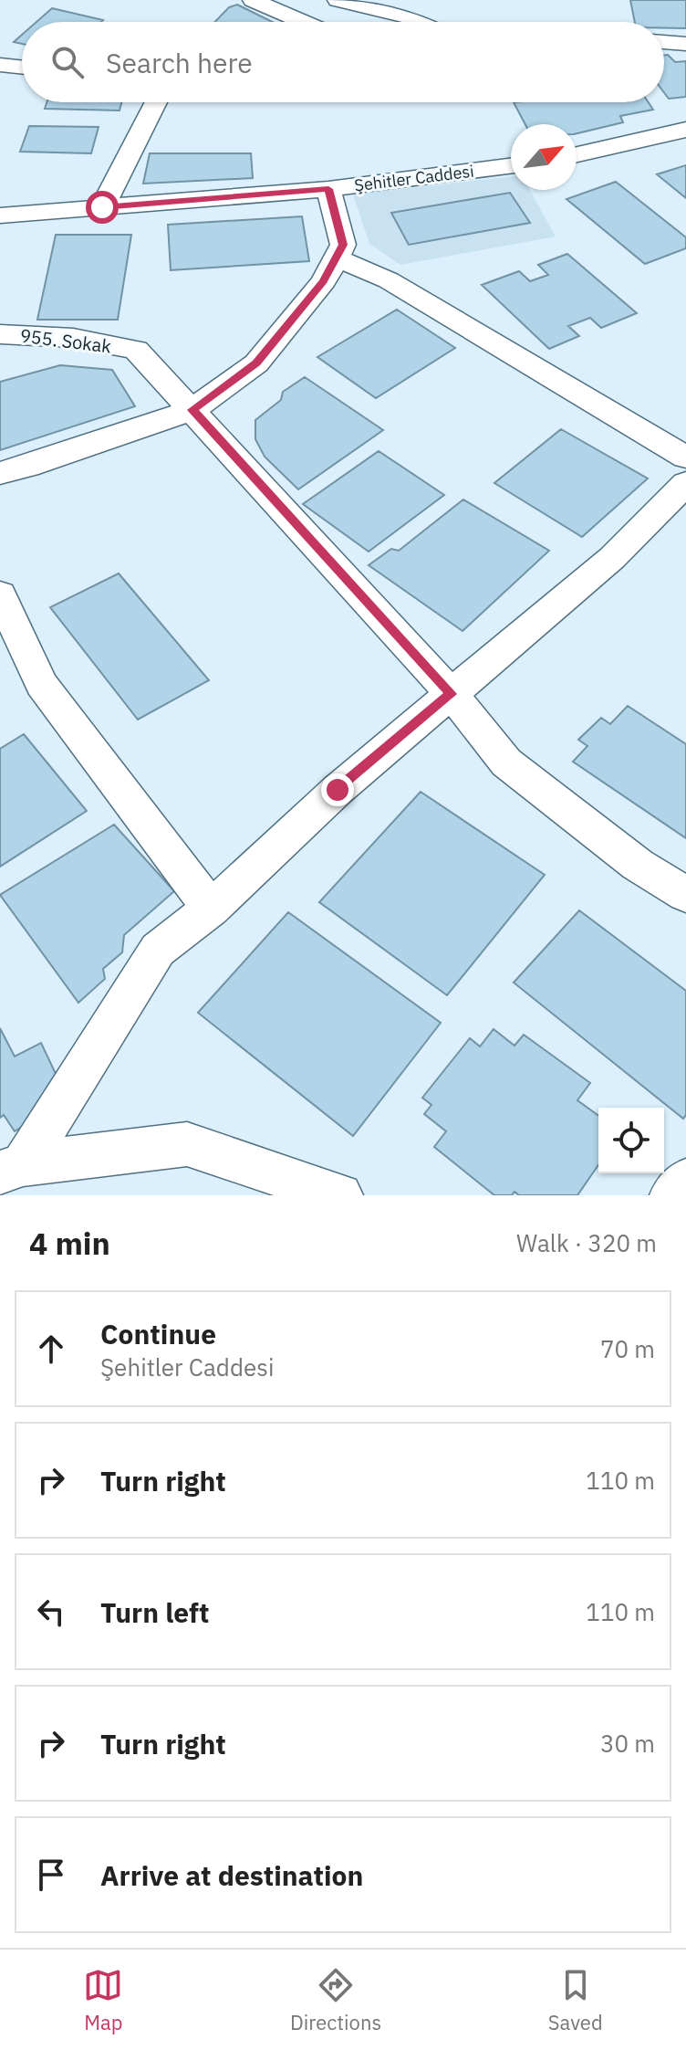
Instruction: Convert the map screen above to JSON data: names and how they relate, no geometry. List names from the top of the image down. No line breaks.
{"streets":{"street":["Şehitler Caddesi","955. Sokak"]},"north":"top right","page":{"search":"Search here","heading":["4 min","Walk · 320 m"],"list":[["Continue","Şehitler Caddesi","70 m"],["Turn right","110 m"],["Turn left","110 m"],["Turn right","30 m"],"Arrive at destination"],"nav":["Map","Directions","Saved"]}}
